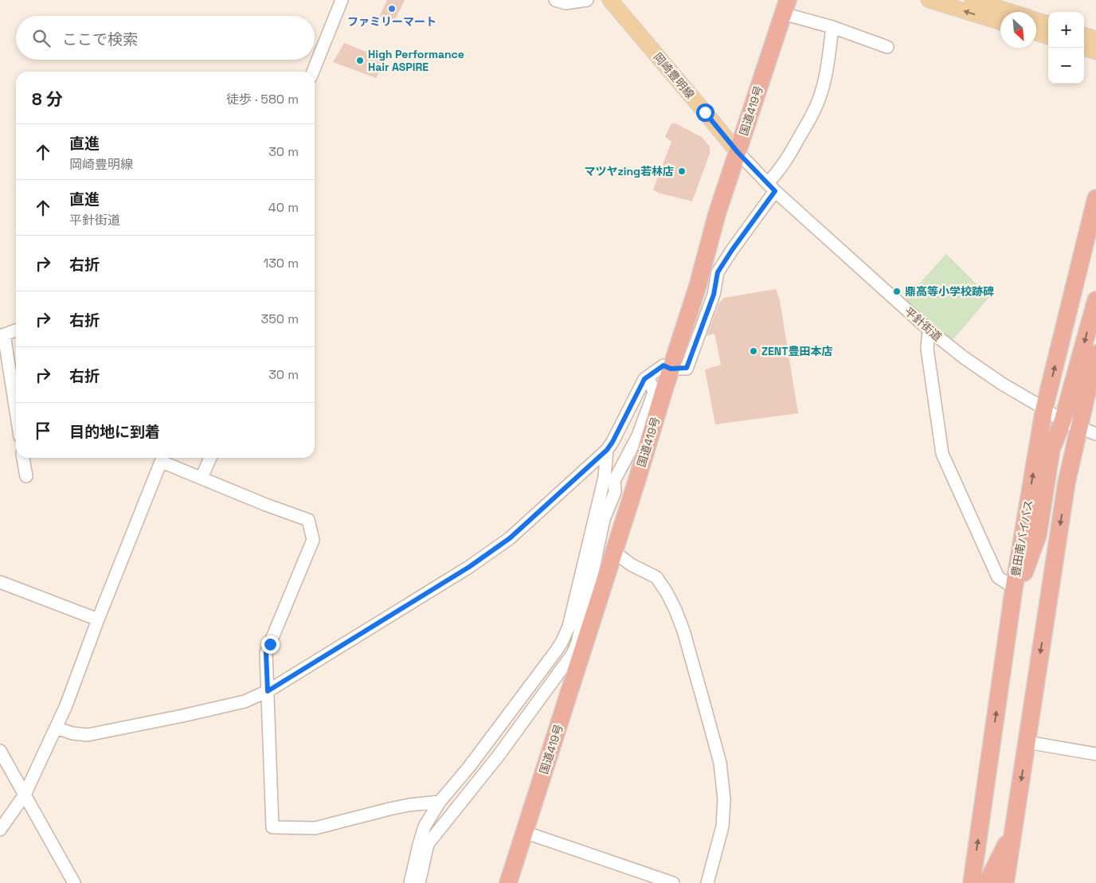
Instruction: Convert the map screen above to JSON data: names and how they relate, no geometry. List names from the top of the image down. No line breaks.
{"streets":{"highway":["国道419号","豊田南バイパス"],"main road":["岡崎豊明線"],"street":["平針街道"]},"crossings":[["岡崎豊明線","国道419号"],["岡崎豊明線","平針街道"],["国道419号","平針街道"],["平針街道","豊田南バイパス"]],"places":["ファミリーマート","High Performance Hair ASPIRE","マツヤzing若林店","鼎高等小学校跡碑","ZENT豊田本店"],"north":"bottom right","page":{"map_buttons":["+","−"],"search":"ここで検索","heading":["8 分","徒歩 · 580 m"],"list":[["直進","岡崎豊明線","30 m"],["直進","平針街道","40 m"],["右折","130 m"],["右折","350 m"],["右折","30 m"],"目的地に到着"]}}
